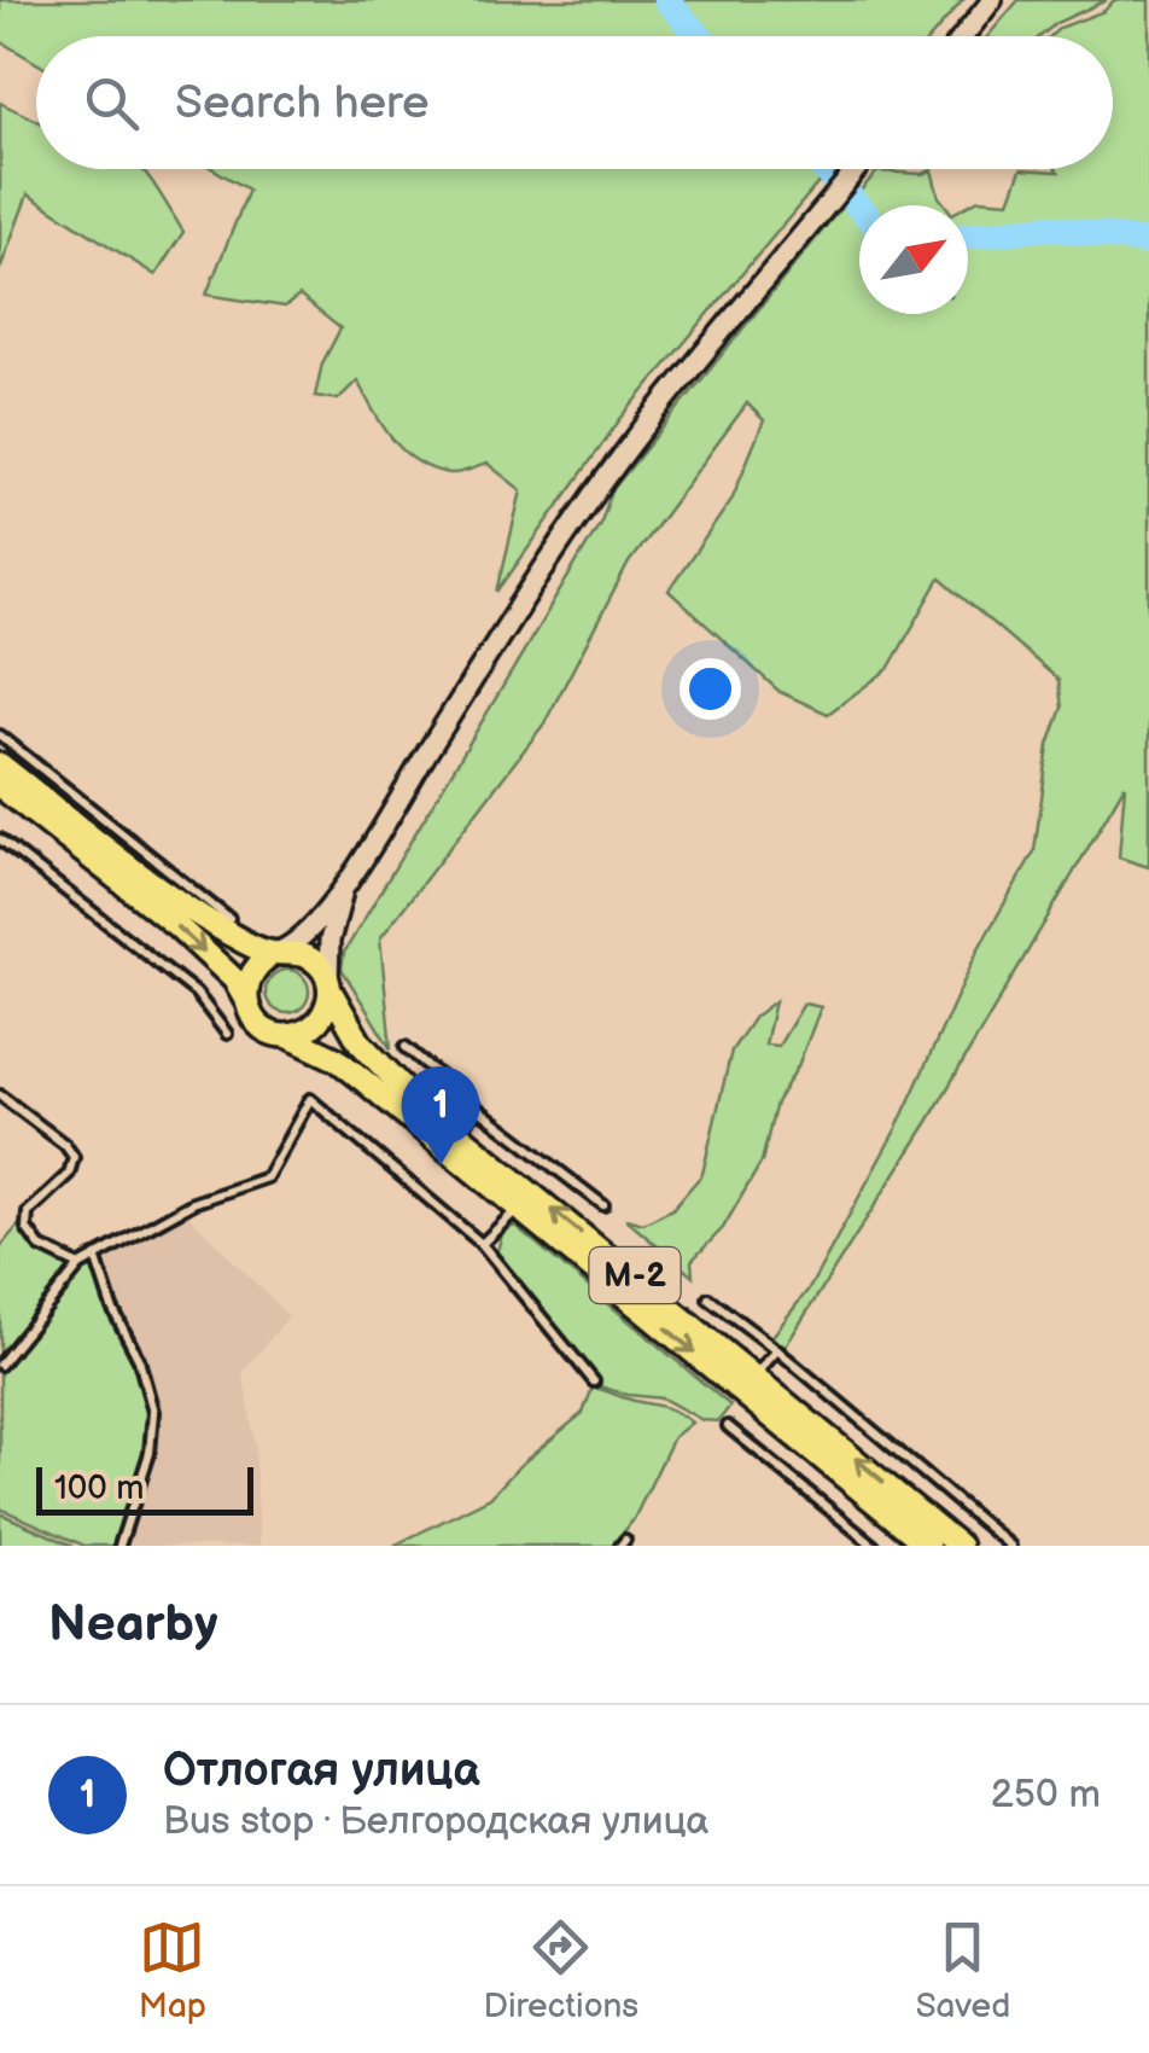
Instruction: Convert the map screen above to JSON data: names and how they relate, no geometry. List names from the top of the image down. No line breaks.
{"streets":{"main road":["М-2"]},"scale_bar":"100 m","north":"top right","page":{"search":"Search here","pins":"1","scale":"100 m","heading":"Nearby","list":[{"mark":"1","name":"Отлогая улица","note":"Bus stop · Белгородская улица","value":"250 m"}],"nav":["Map","Directions","Saved"]}}
